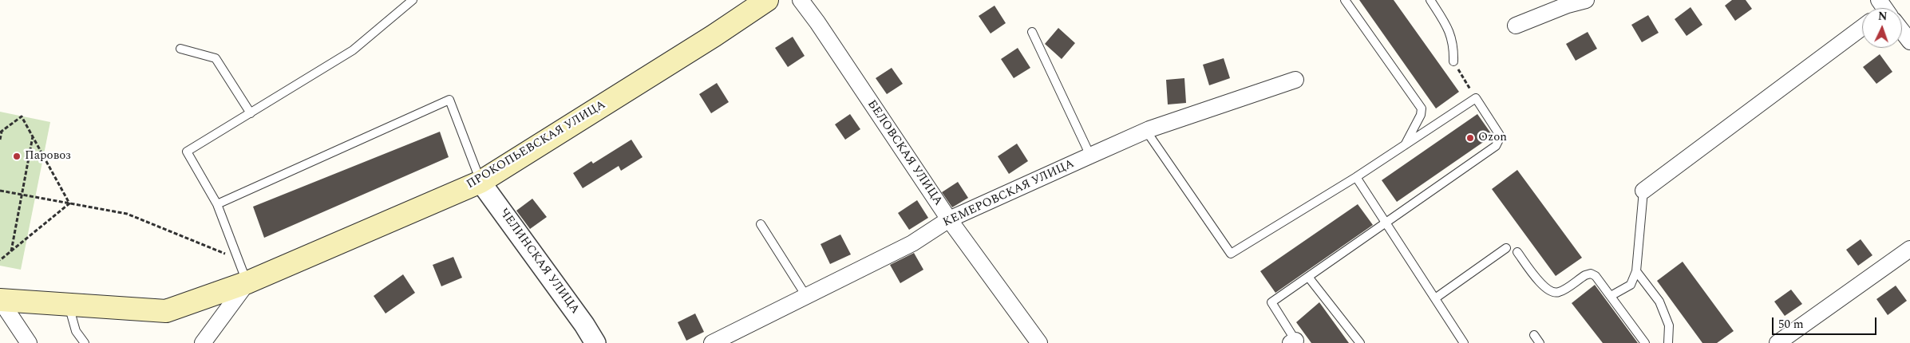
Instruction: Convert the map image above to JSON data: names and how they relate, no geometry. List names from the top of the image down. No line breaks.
{"streets":{"main road":["ПРОКОПЬЕВСКАЯ УЛИЦА"],"street":["БЕЛОВСКАЯ УЛИЦА","КЕМЕРОВСКАЯ УЛИЦА","ЧЕЛИНСКАЯ УЛИЦА"]},"crossings":[["ПРОКОПЬЕВСКАЯ УЛИЦА","ЧЕЛИНСКАЯ УЛИЦА"],["БЕЛОВСКАЯ УЛИЦА","КЕМЕРОВСКАЯ УЛИЦА"]],"places":["Ozon","Паровоз"],"scale_bar":"50 m","north":"top"}
